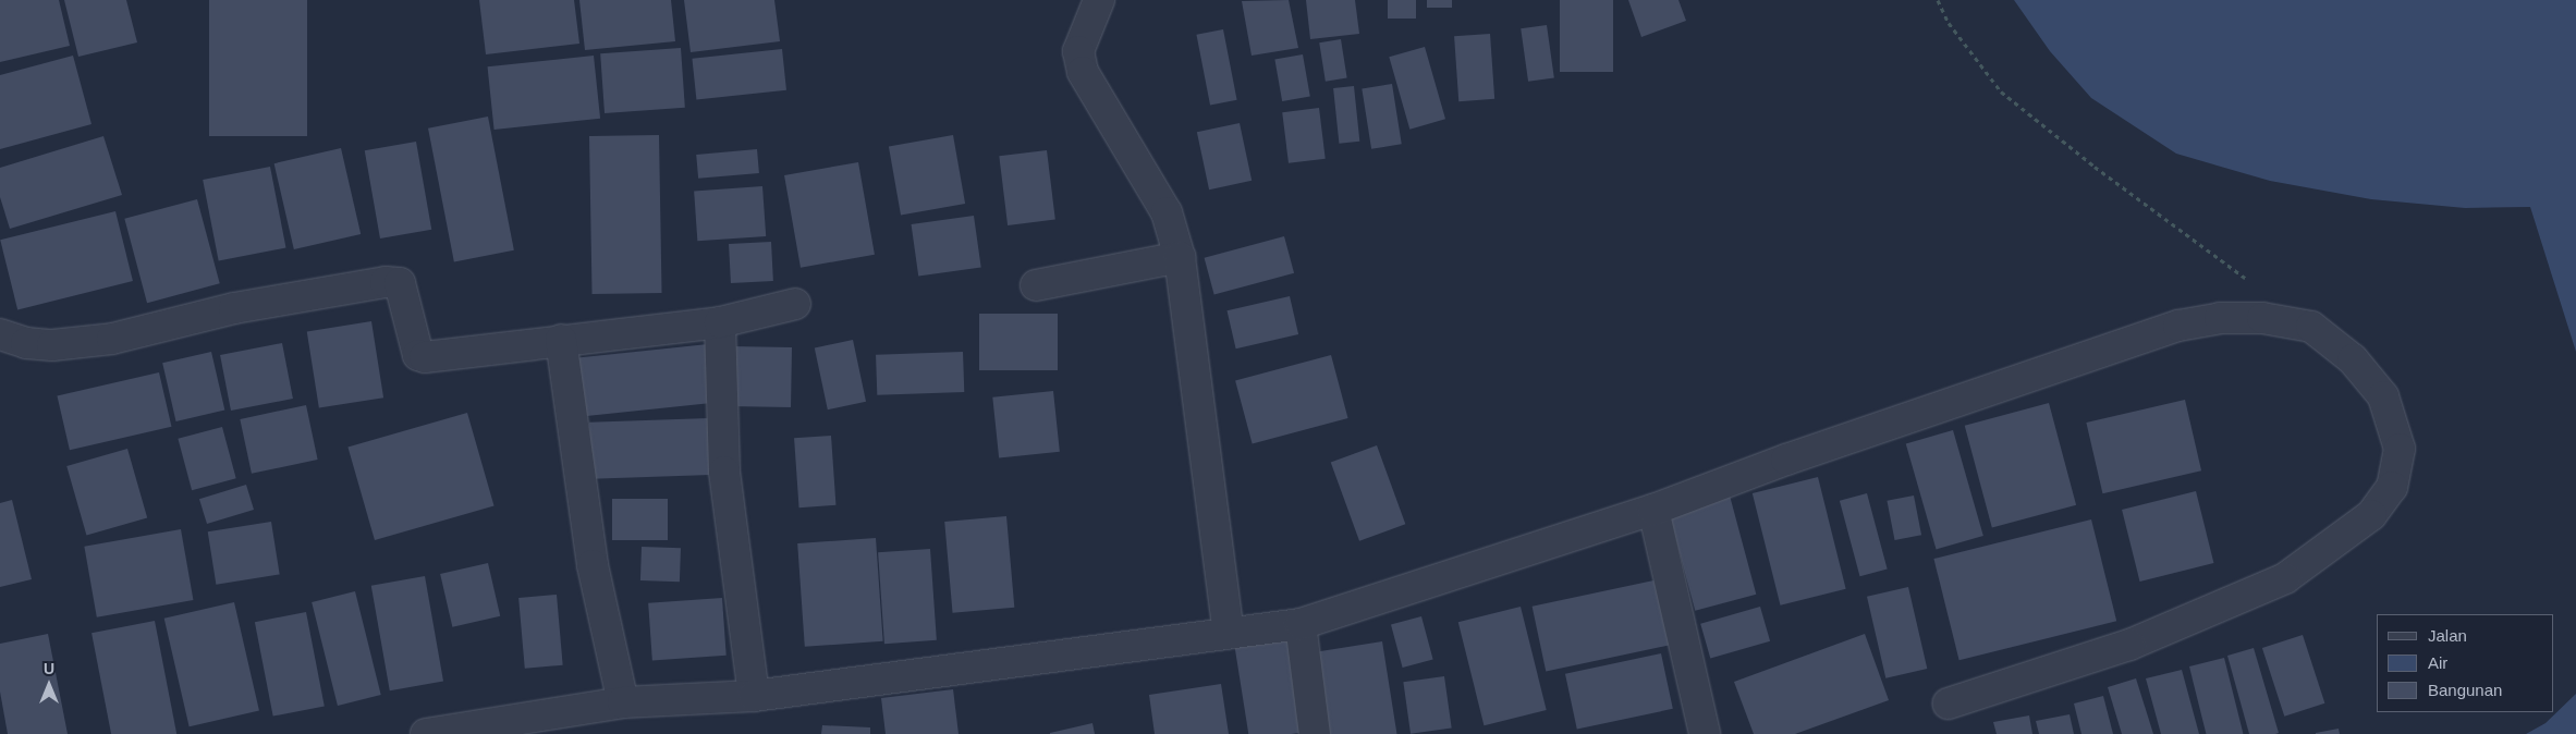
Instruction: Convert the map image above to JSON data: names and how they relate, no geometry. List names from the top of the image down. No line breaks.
{"legend":["Jalan","Air","Bangunan"],"north":"top"}
